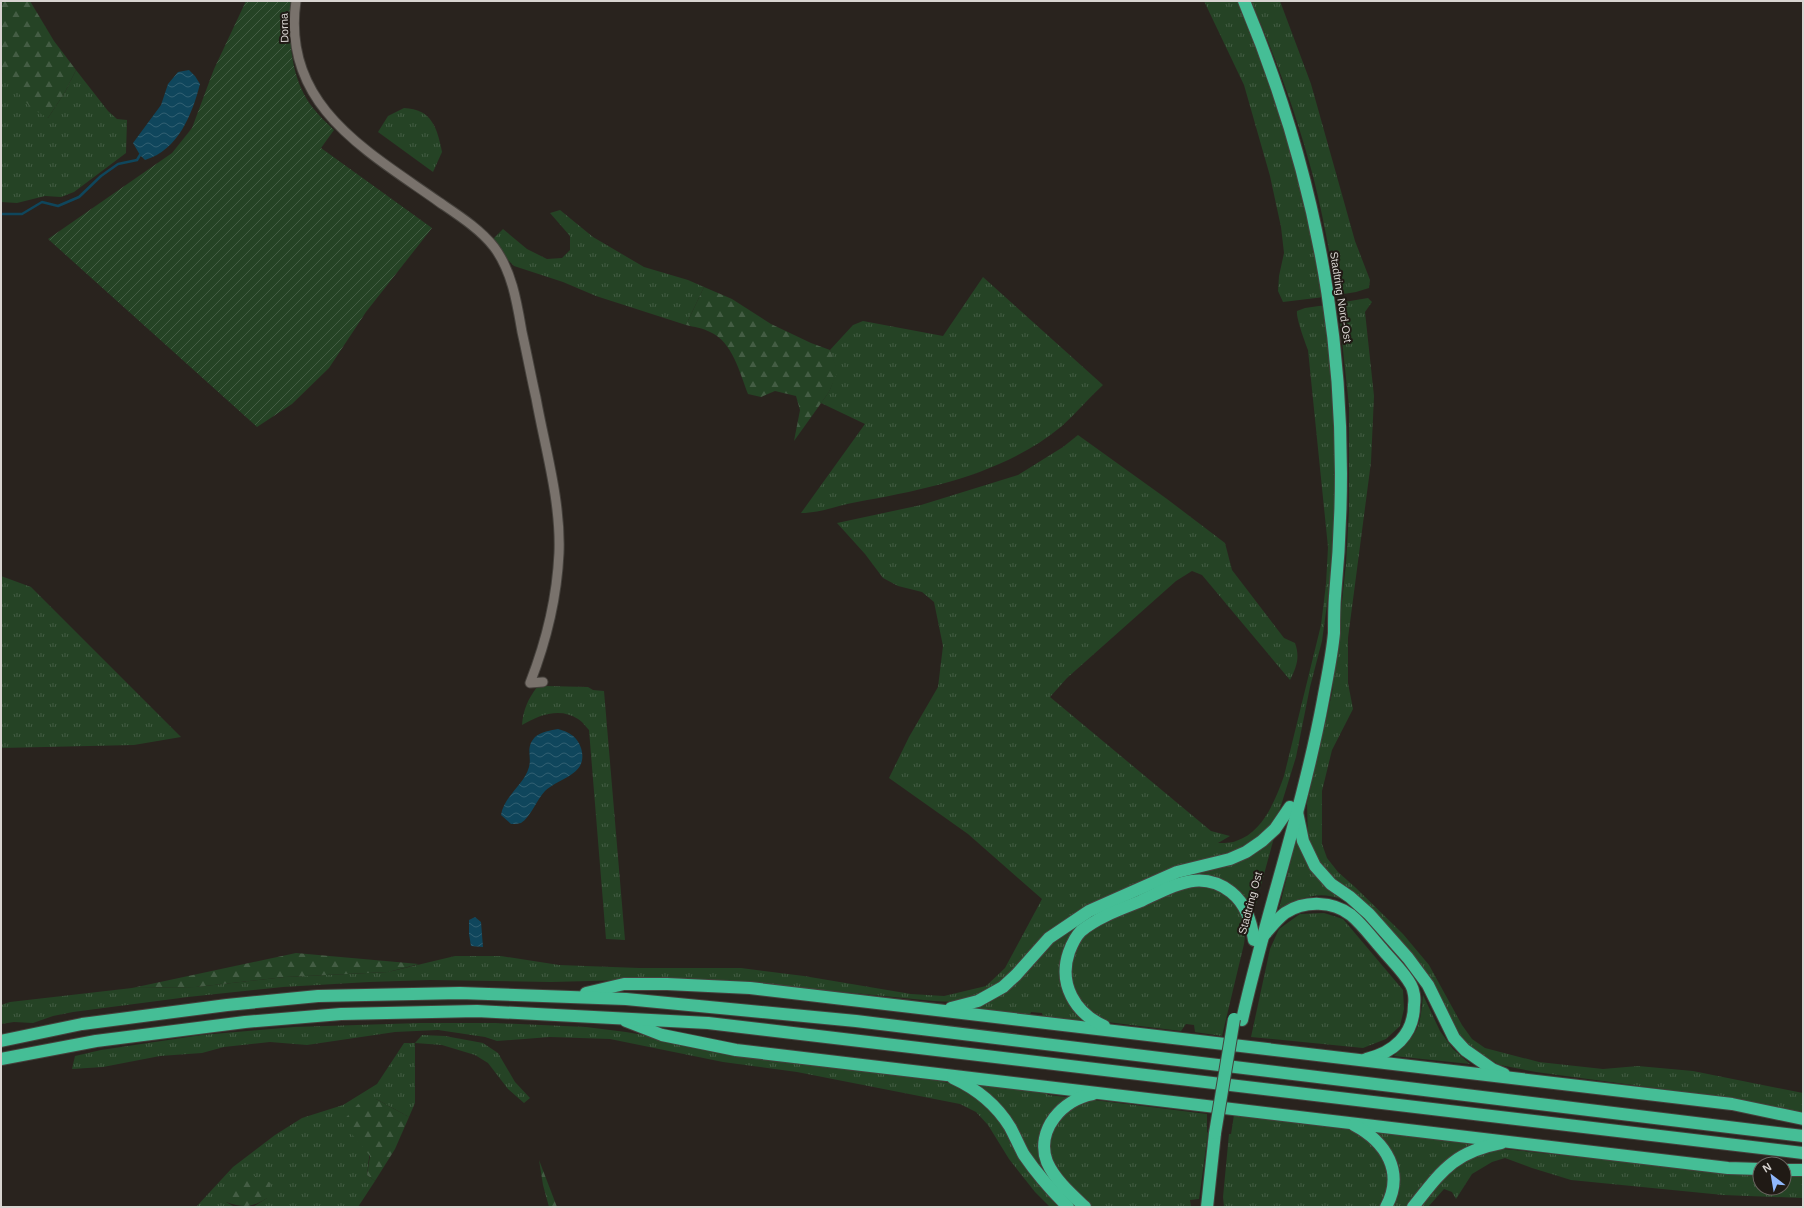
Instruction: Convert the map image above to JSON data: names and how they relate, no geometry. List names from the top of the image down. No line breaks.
{"streets":{"highway":["Stadtring Nord-Ost","Stadtring Ost"],"street":["Dorna"]},"crossings":[["Stadtring Nord-Ost","Stadtring Ost"]],"north":"top left"}
